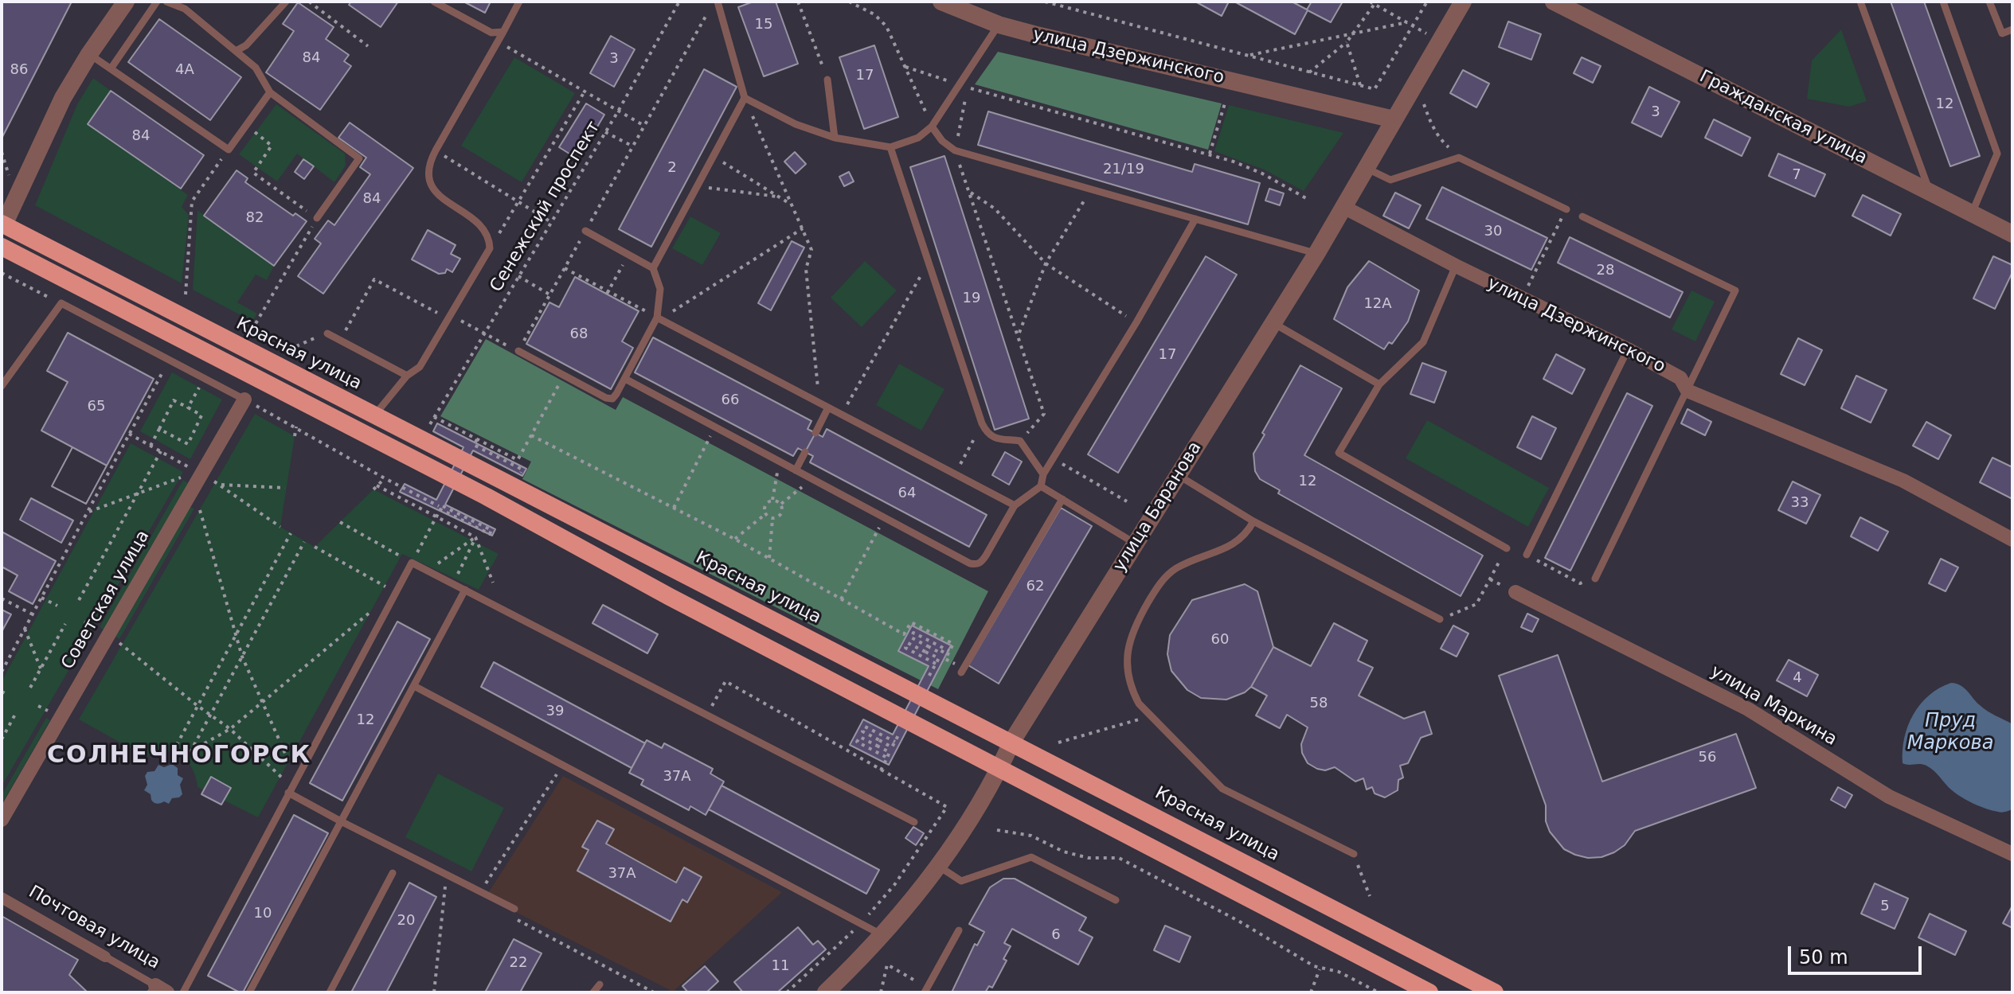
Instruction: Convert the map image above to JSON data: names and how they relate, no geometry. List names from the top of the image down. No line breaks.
{"streets":{"highway":["Красная улица"],"street":["улица Дзержинского","Гражданская улица","улица Баранова","Советская улица","улица Маркина","Почтовая улица"],"path":["Сенежский проспект"]},"crossings":[["улица Дзержинского","улица Баранова"],["Красная улица","улица Баранова"]],"districts":["СОЛНЕЧНОГОРСК"],"water":["Пруд Маркова"],"house_numbers":["15","84","3","86","4А","17","12","3","84","2","21/19","7","84","82","30","28","19","12А","68","17","66","65","12","64","33","62","60","4","58","39","12","56","37А","37А","5","10","20","6","22","11"],"scale_bar":"50 m"}
